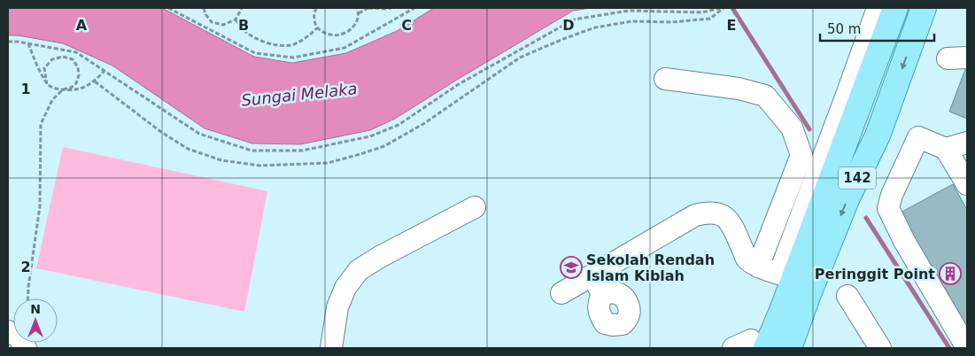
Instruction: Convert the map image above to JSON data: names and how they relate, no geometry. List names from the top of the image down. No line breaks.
{"streets":{"main road":["142"]},"water":["Sungai Melaka"],"places":{"school or university":["Sekolah Rendah Islam Kiblah"],"building":["Peringgit Point"]},"scale_bar":"50 m","north":"top","grid":{"columns":["A","B","C","D","E"],"rows":["1","2"]}}
